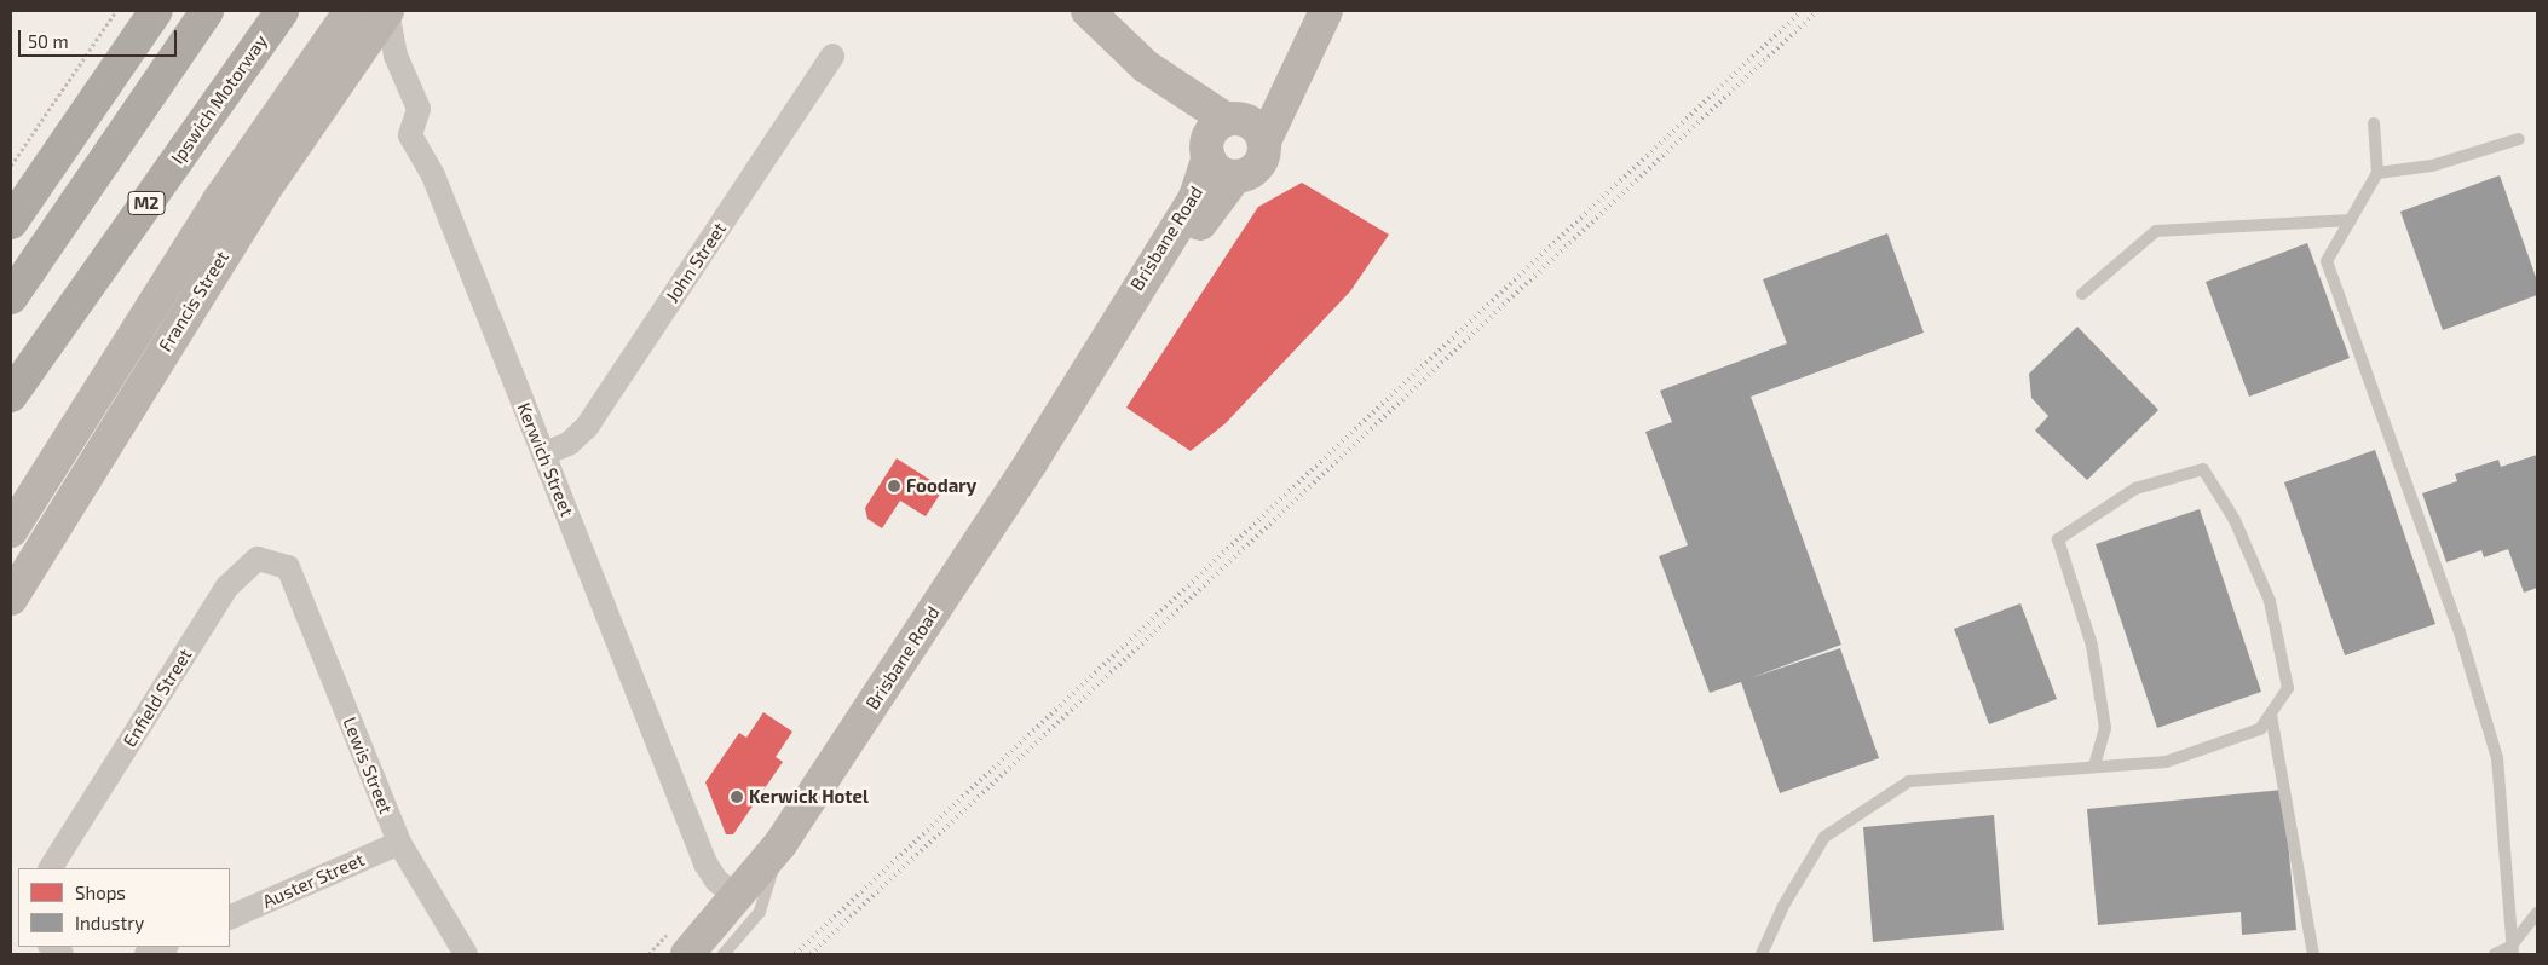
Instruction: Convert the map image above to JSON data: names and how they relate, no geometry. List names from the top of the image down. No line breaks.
{"streets":{"highway":["Ipswich Motorway","M2"],"main road":["Brisbane Road","Francis Street"],"street":["John Street","Kerwich Street","Enfield Street","Lewis Street","Auster Street"]},"crossings":[["Brisbane Road","Kerwich Street"],["John Street","Kerwich Street"],["Francis Street","Kerwich Street"],["Enfield Street","Lewis Street"],["Lewis Street","Auster Street"]],"places":["Foodary","Kerwick Hotel"],"legend":["Shops","Industry"],"scale_bar":"50 m"}
